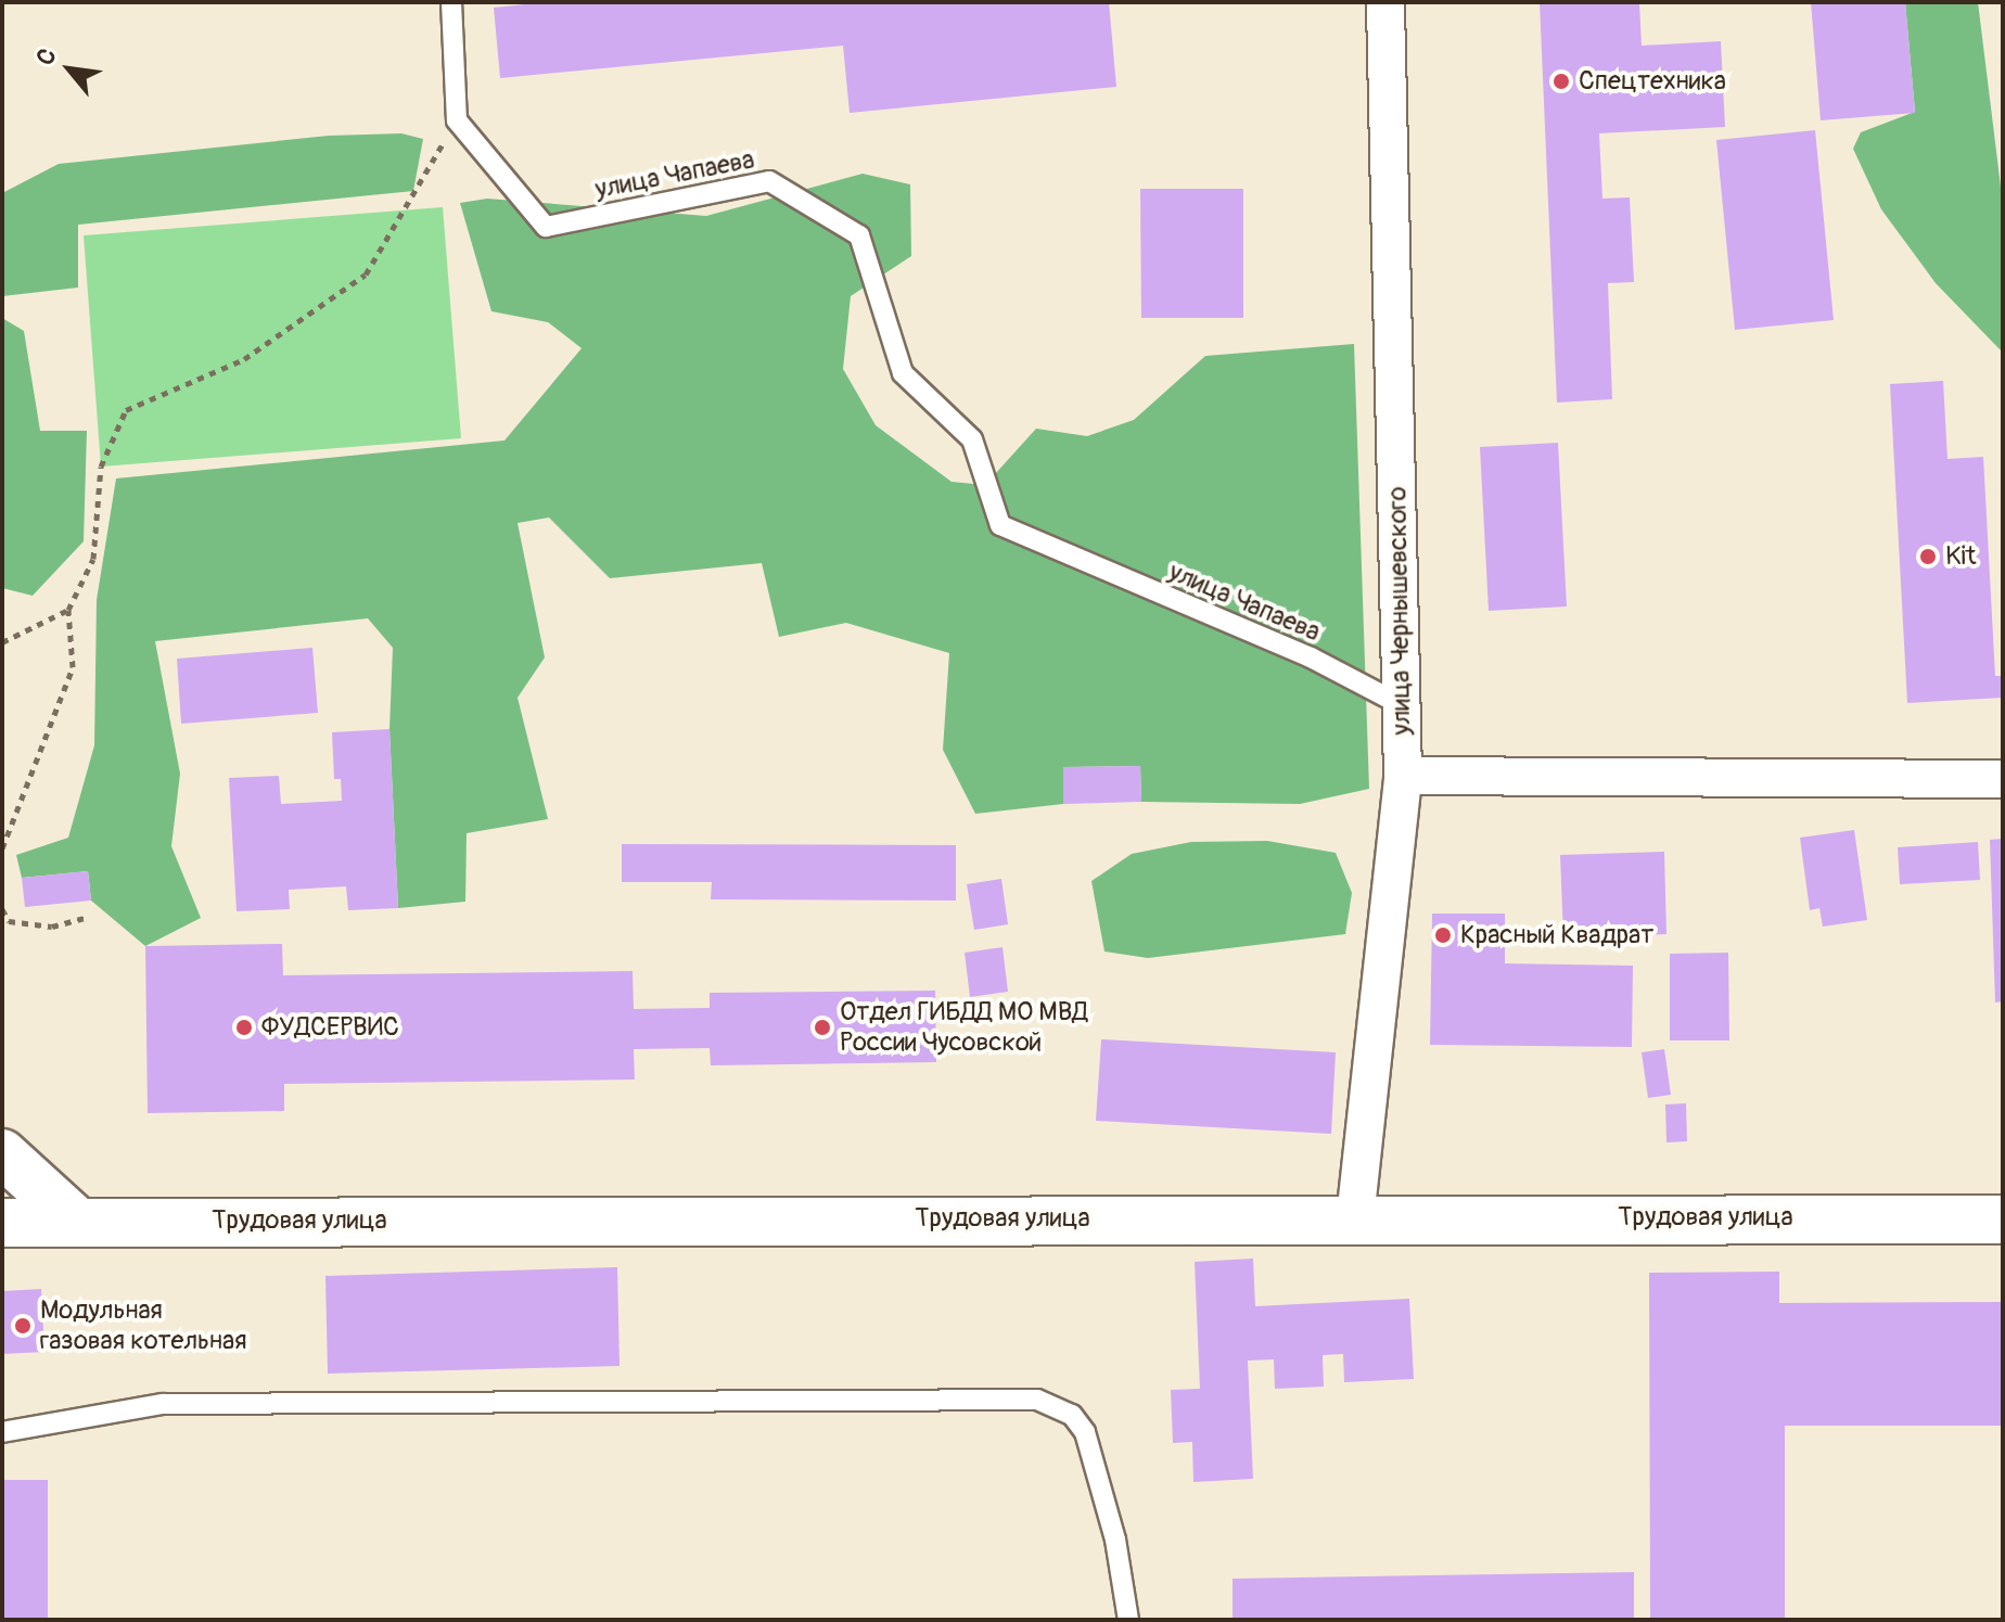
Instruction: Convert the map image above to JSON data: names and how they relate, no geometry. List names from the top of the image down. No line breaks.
{"streets":{"main road":["Трудовая улица"],"street":["улица Чернышевского"],"lane":["улица Чапаева"]},"crossings":[["улица Чапаева","улица Чернышевского"],["улица Чернышевского","Трудовая улица"]],"places":["Спецтехника","Kit","Красный Квадрат","ФУДСЕРВИС","Отдел ГИБДД МО МВД России Чусовской","Модульная газовая котельная"],"north":"top left"}
